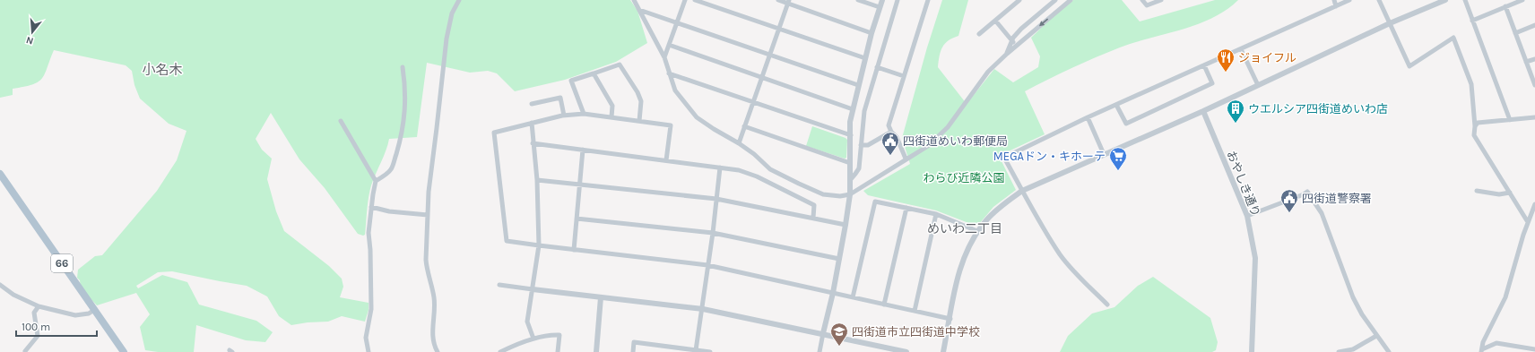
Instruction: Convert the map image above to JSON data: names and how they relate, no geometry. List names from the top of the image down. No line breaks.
{"streets":{"main road":["66"],"street":["おやしき通り"]},"districts":["小名木","めいわ二丁目"],"parks":["わらび近隣公園"],"places":{"restaurant":["ジョイフル"],"building":["ウエルシア四街道めいわ店"],"public building":["四街道めいわ郵便局","四街道警察署"],"supermarket":["MEGAドン・キホーテ"],"school or university":["四街道市立四街道中学校"]},"scale_bar":"100 m","north":"bottom"}
